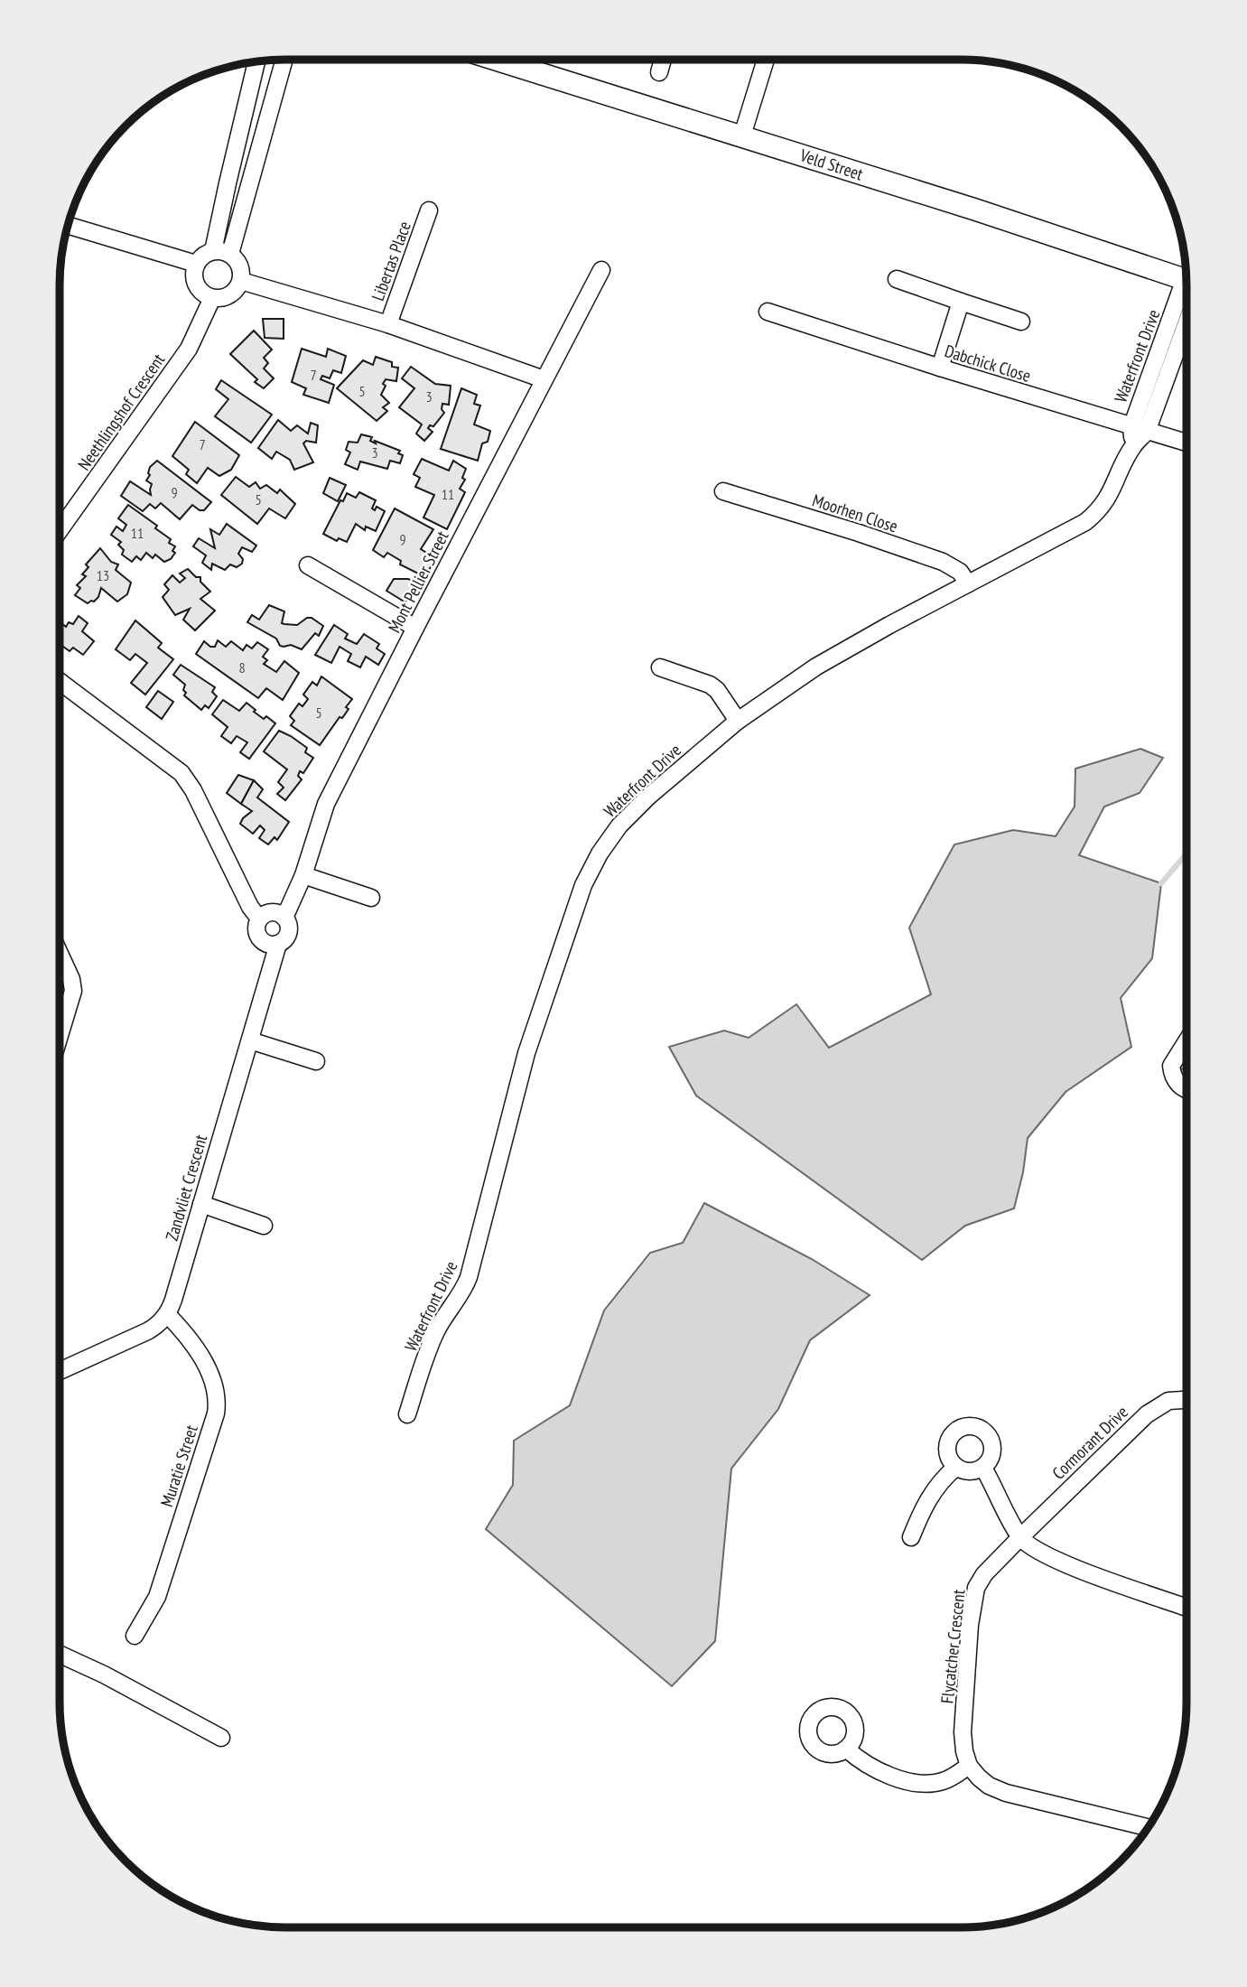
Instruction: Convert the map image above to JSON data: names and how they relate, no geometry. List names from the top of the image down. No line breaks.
{"streets":{"street":["Veld Street","Libertas Place","Waterfront Drive","Dabchick Close","Neethlingshof Crescent","Moorhen Close","Mont Pellier Street","Zandvliet Crescent","Cormorant Drive","Muratie Street","Flycatcher Crescent"]},"crossings":[["Waterfront Drive","Dabchick Close"],["Waterfront Drive","Moorhen Close"],["Mont Pellier Street","Zandvliet Crescent"],["Zandvliet Crescent","Muratie Street"],["Cormorant Drive","Flycatcher Crescent"]],"house_numbers":["7","5","3","7","3","9","11","5","11","9","13","8","5"]}
